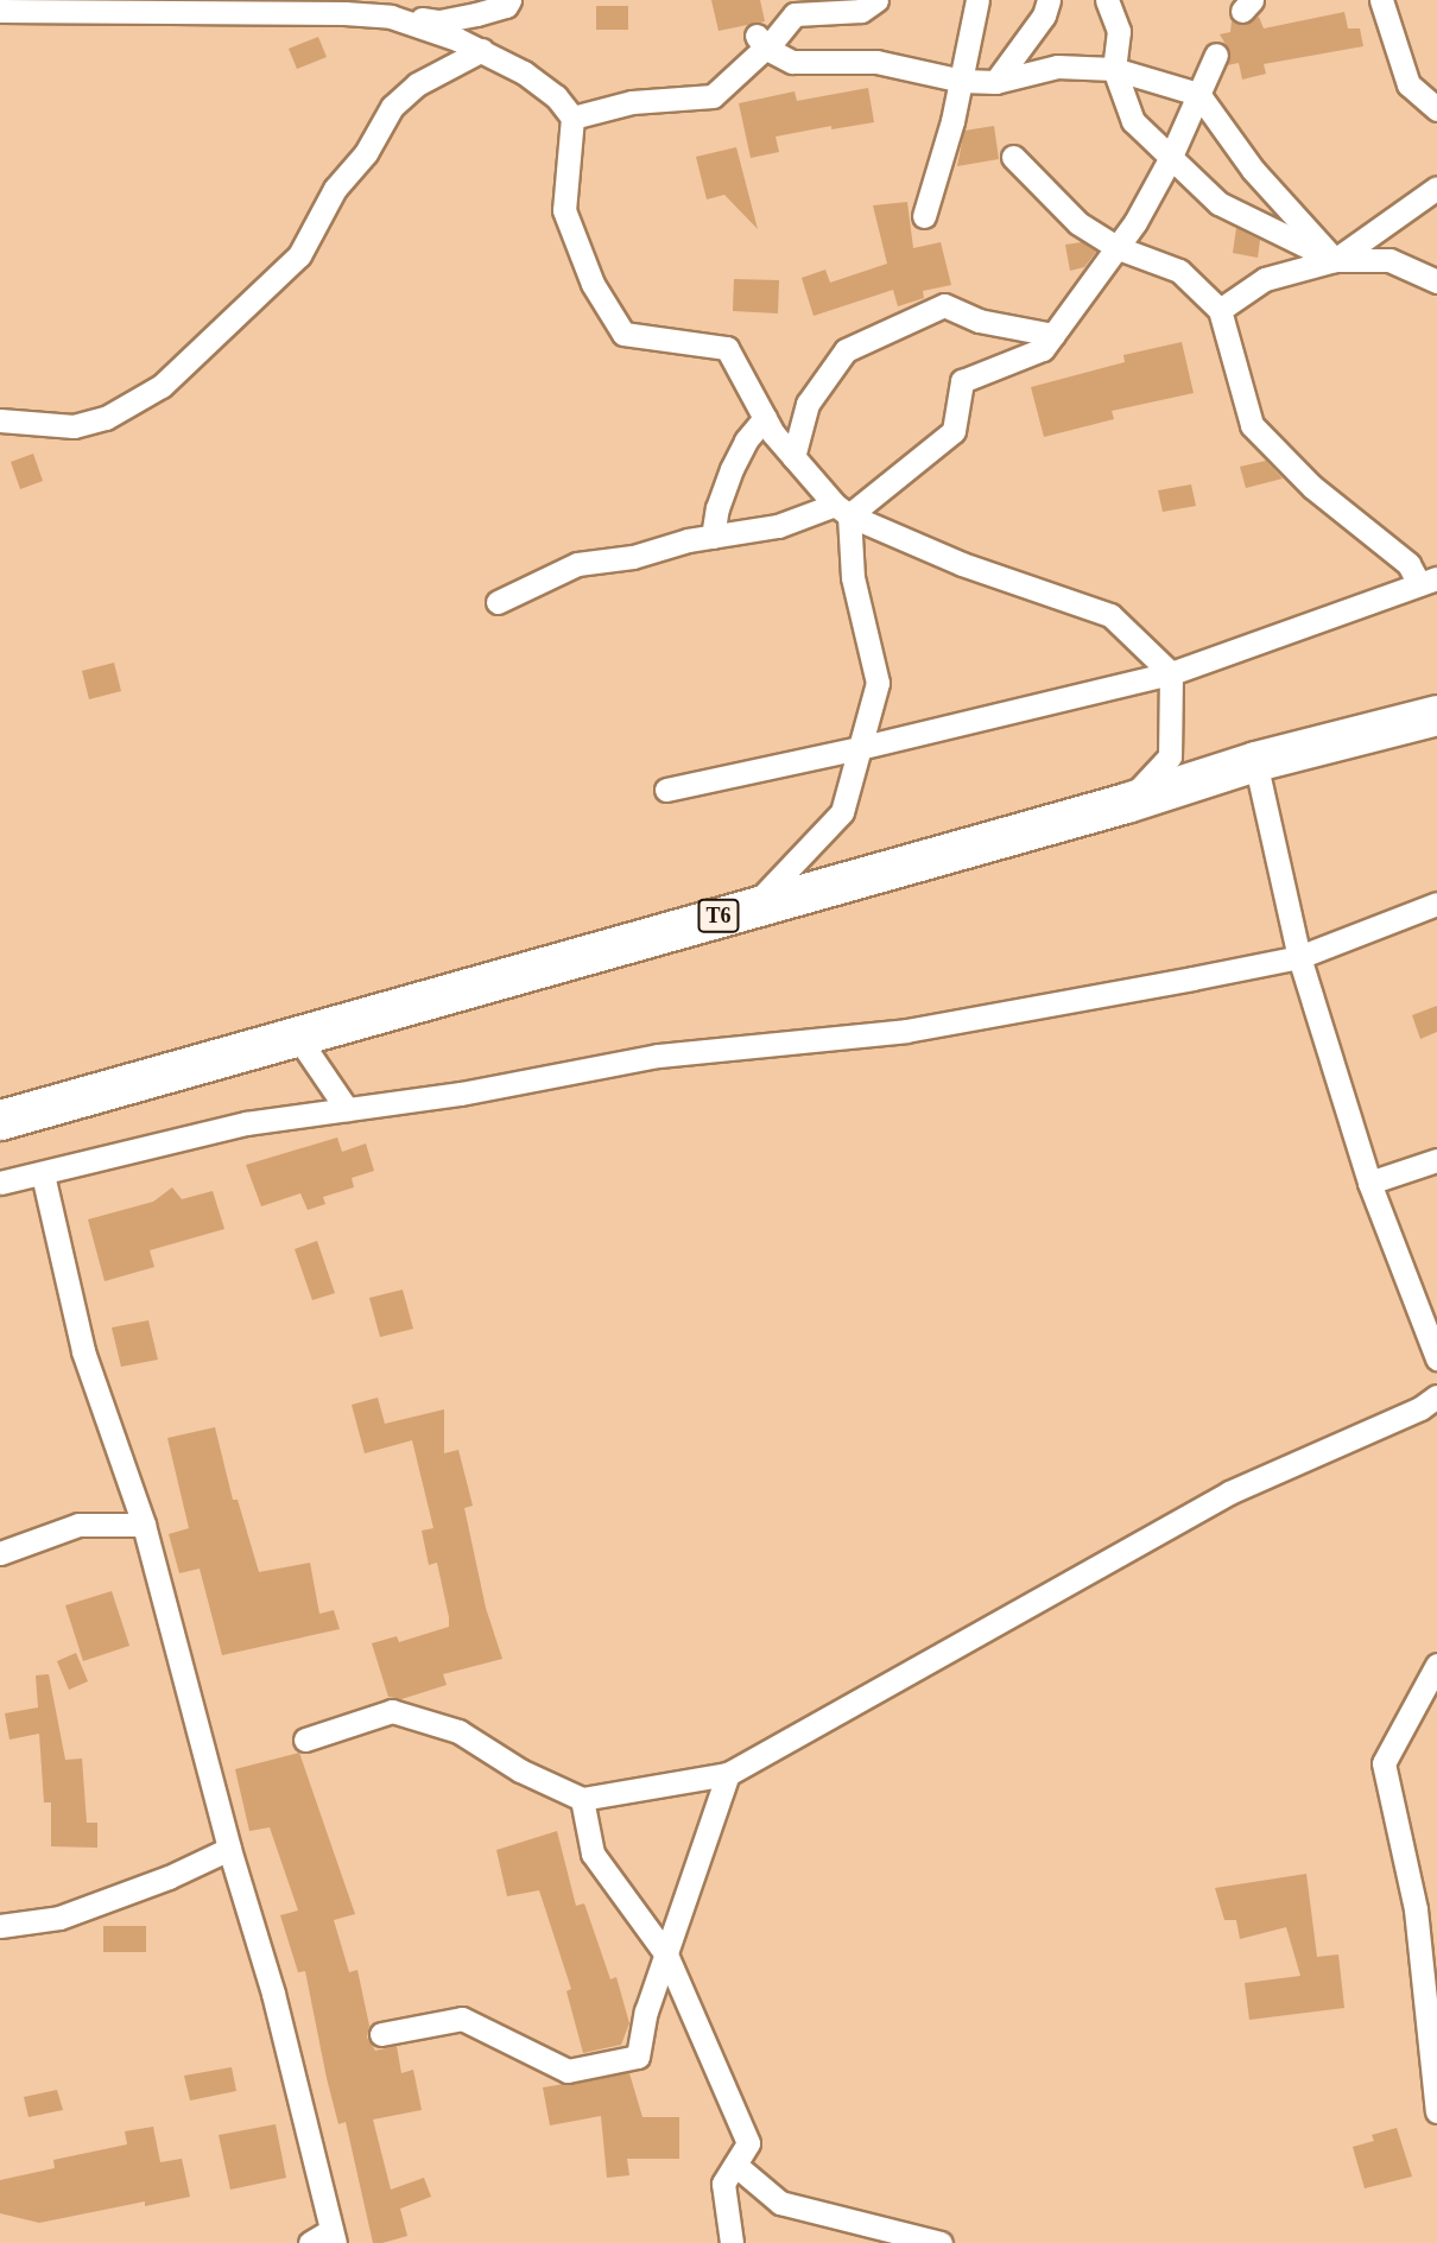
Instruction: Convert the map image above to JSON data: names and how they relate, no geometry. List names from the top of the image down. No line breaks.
{"streets":{"highway":["T6"]}}
